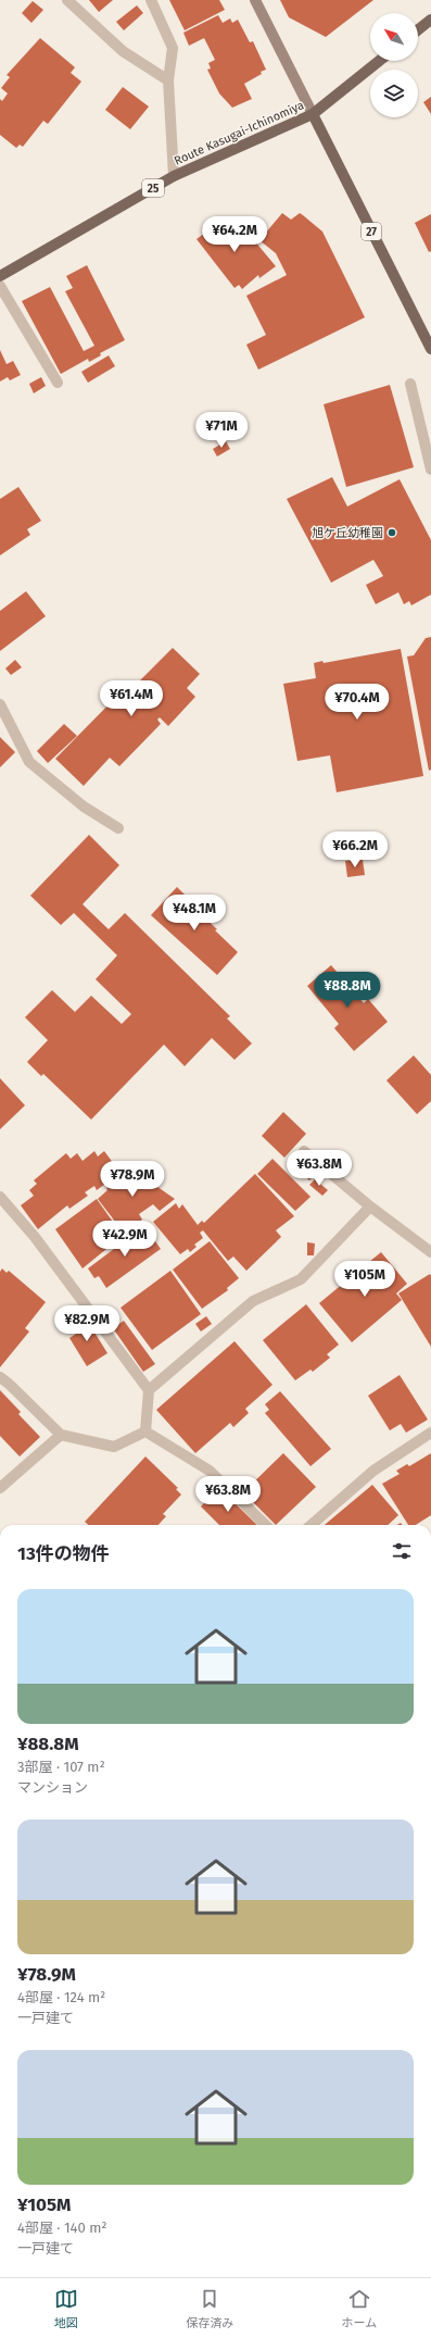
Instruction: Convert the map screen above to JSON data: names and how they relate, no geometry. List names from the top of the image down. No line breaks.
{"streets":{"main road":["Route Kasugai-Ichinomiya","25","27"]},"crossings":[["Route Kasugai-Ichinomiya","27"]],"places":["旭ケ丘幼稚園"],"north":"top left","page":{"price":["¥64.2M","¥71M","¥61.4M","¥70.4M","¥66.2M","¥48.1M","¥88.8M","¥63.8M","¥78.9M","¥42.9M","¥105M","¥82.9M","¥63.8M"],"heading":"13件の物件","list":[{"name":"¥88.8M","note":"3部屋 · 107 m² · マンション"},{"name":"¥78.9M","note":"4部屋 · 124 m² · 一戸建て"},{"name":"¥105M","note":"4部屋 · 140 m² · 一戸建て"}],"tabs":["地図","保存済み","ホーム"]}}
